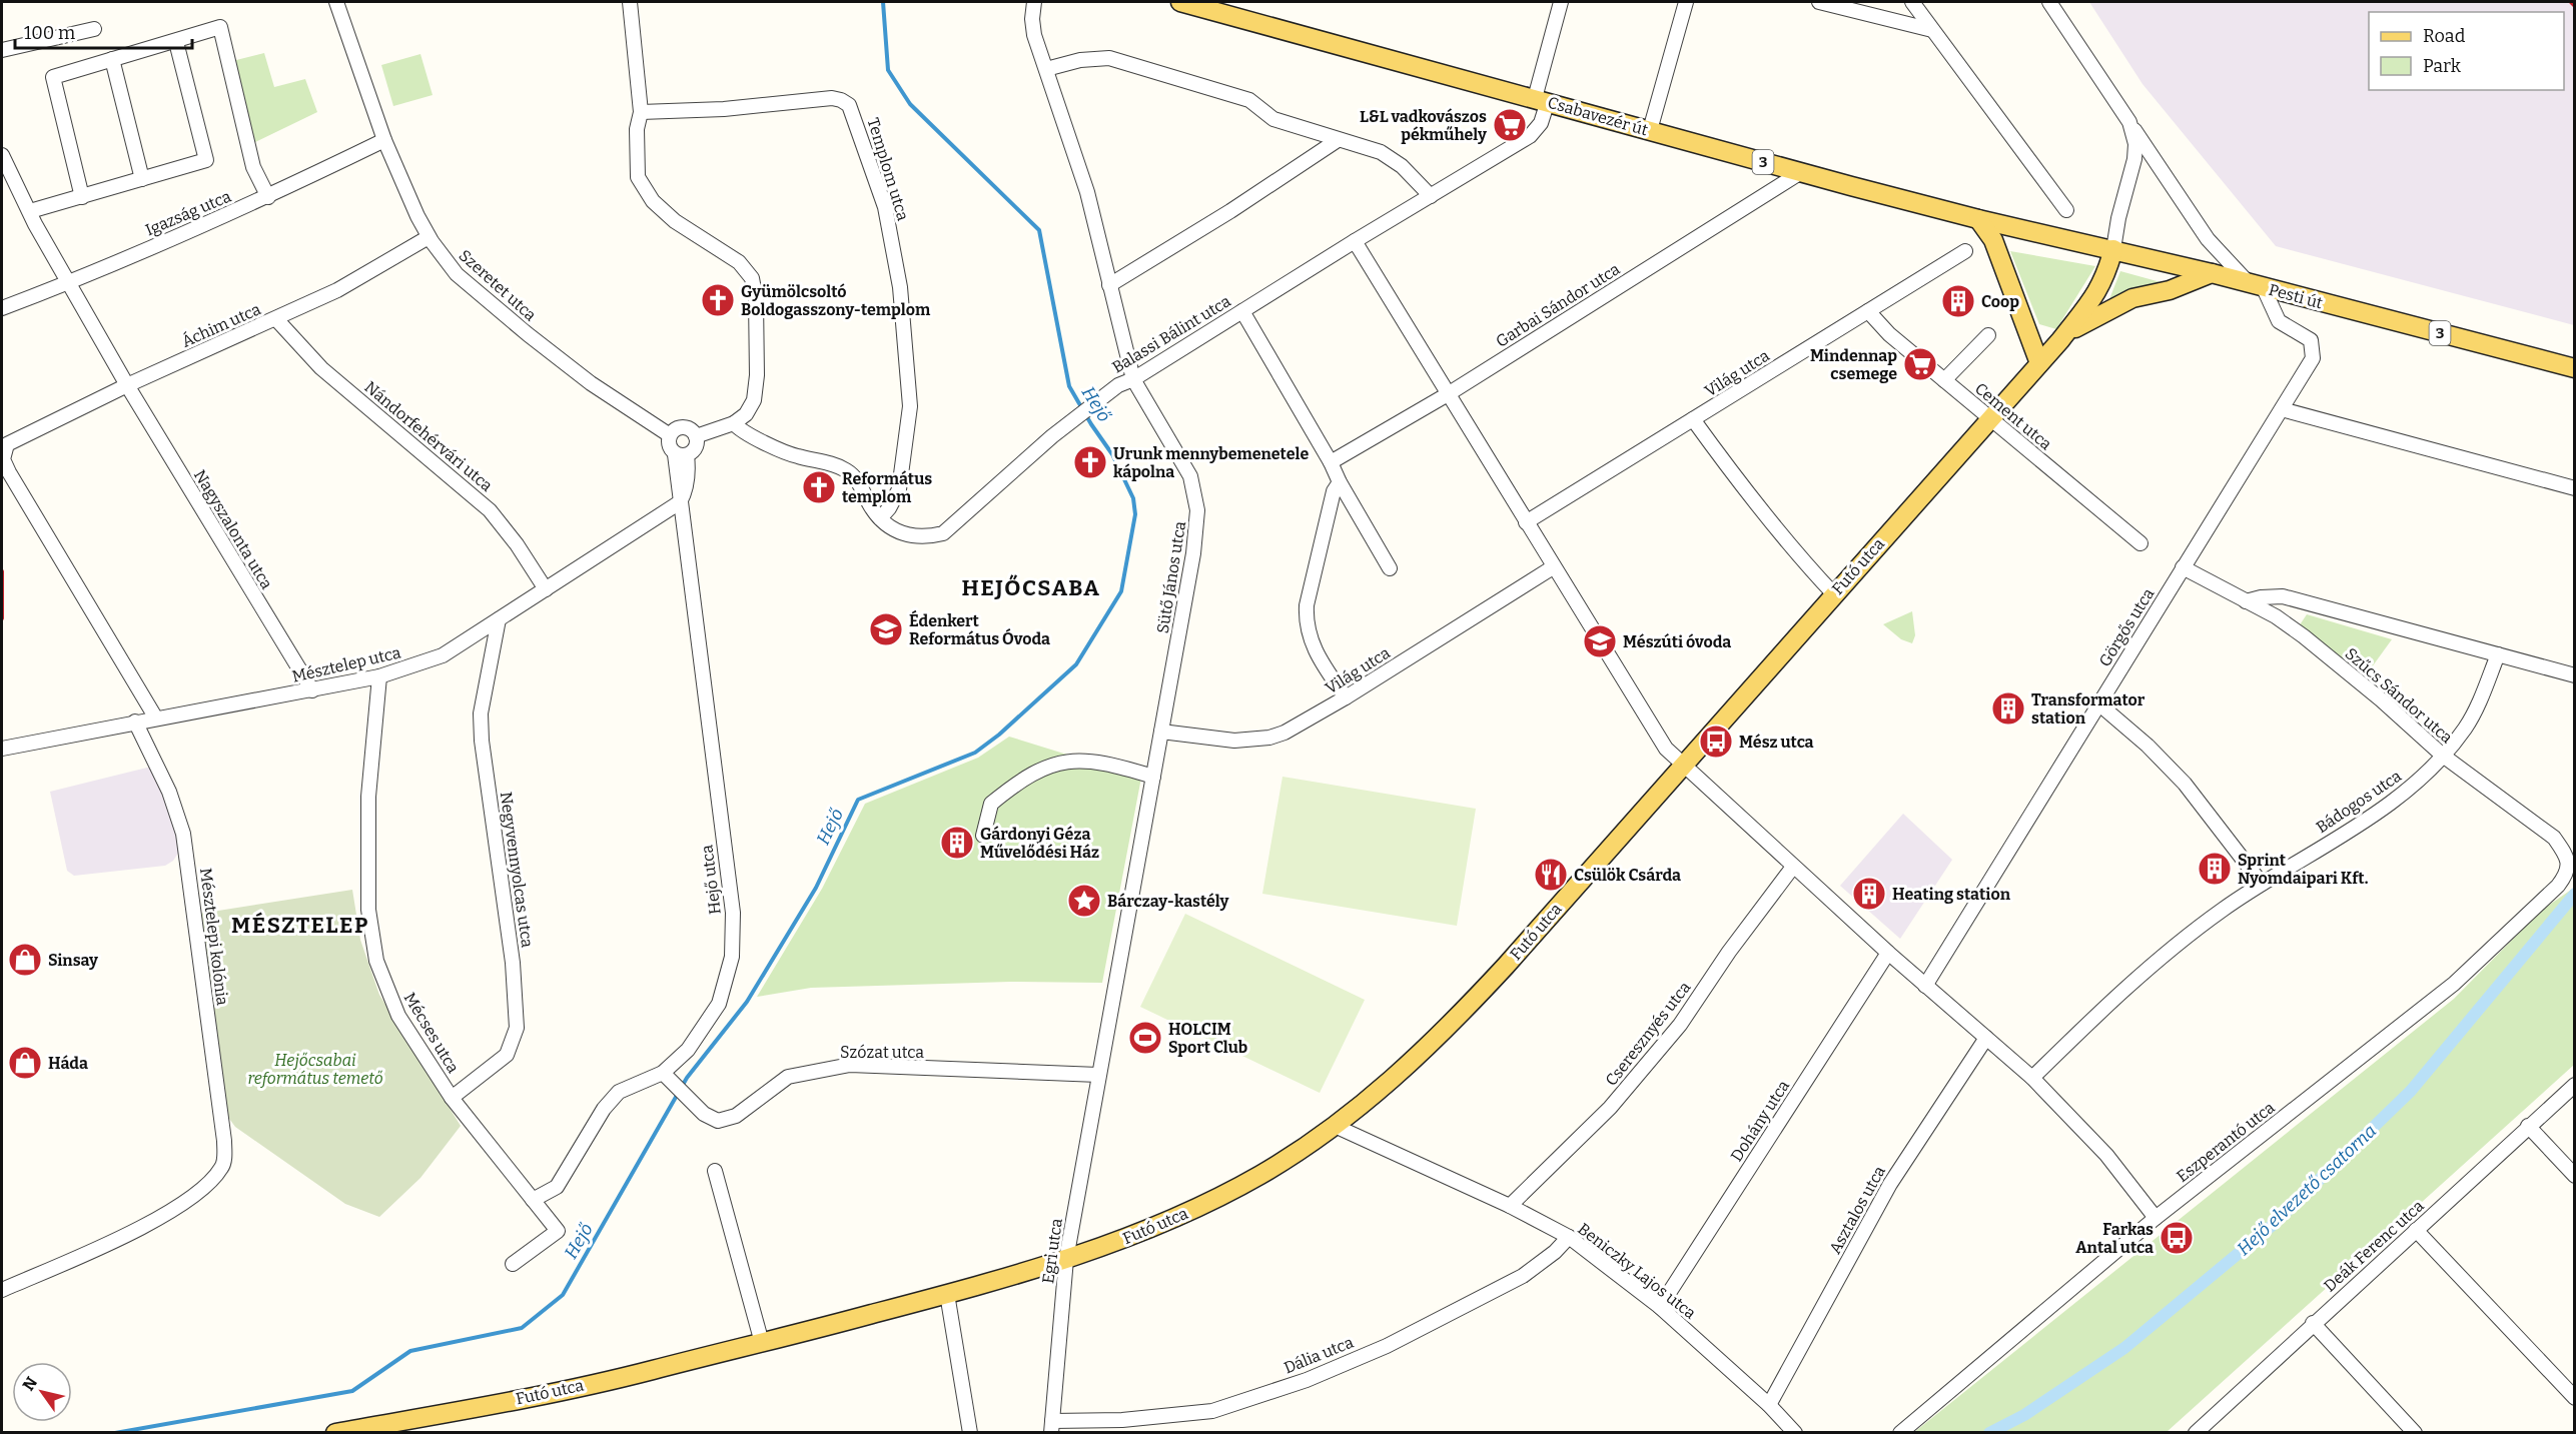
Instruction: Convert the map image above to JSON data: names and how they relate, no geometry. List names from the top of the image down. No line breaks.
{"streets":{"main road":["Csabavezér út","3","Pesti út","Futó utca"],"street":["Templom utca","Igazság utca","Szeretet utca","Garbai Sándor utca","Áchim utca","Balassi Bálint utca","Világ utca","Cement utca","Nándorfehérvári utca","Nagyszalonta utca","Sütő János utca","Görgős utca","Mésztelep utca","Szűcs Sándor utca","Bádogos utca","Negyvennyolcas utca","Hejő utca","Mésztelepi kolónia","Mécses utca","Cseresznyés utca","Szózat utca","Dohány utca","Eszperantó utca","Asztalos utca","Deák Ferenc utca","Egri utca","Beniczky Lajos utca","Dália utca"]},"crossings":[["Csabavezér út","Pesti út"],["Csabavezér út","Garbai Sándor utca"],["Csabavezér út","Balassi Bálint utca"],["Templom utca","Balassi Bálint utca"],["Igazság utca","Szeretet utca"],["Igazság utca","Nagyszalonta utca"],["Szeretet utca","Áchim utca"],["Szeretet utca","Hejő utca"],["Pesti út","Futó utca"],["Pesti út","Görgős utca"],["Áchim utca","Nándorfehérvári utca"],["Áchim utca","Nagyszalonta utca"],["Áchim utca","Mésztelep utca"],["Balassi Bálint utca","Sütő János utca"],["Világ utca","Cement utca"],["Világ utca","Sütő János utca"],["Cement utca","Futó utca"],["Nándorfehérvári utca","Mésztelep utca"],["Nagyszalonta utca","Mésztelep utca"],["Futó utca","Egri utca"],["Futó utca","Beniczky Lajos utca"],["Sütő János utca","Szózat utca"],["Sütő János utca","Egri utca"],["Görgős utca","Szűcs Sándor utca"],["Mésztelep utca","Negyvennyolcas utca"],["Mésztelep utca","Hejő utca"],["Mésztelep utca","Mésztelepi kolónia"],["Mésztelep utca","Mécses utca"],["Szűcs Sándor utca","Bádogos utca"],["Szűcs Sándor utca","Eszperantó utca"],["Negyvennyolcas utca","Mécses utca"],["Hejő utca","Mécses utca"],["Hejő utca","Szózat utca"],["Cseresznyés utca","Beniczky Lajos utca"],["Szózat utca","Egri utca"],["Dohány utca","Beniczky Lajos utca"],["Asztalos utca","Beniczky Lajos utca"],["Egri utca","Dália utca"],["Beniczky Lajos utca","Dália utca"]],"districts":["HEJŐCSABA","MÉSZTELEP"],"water":["Hejő","Hejő elvezető csatorna"],"parks":["Hejőcsabai református temető"],"places":{"supermarket":["L&L vadkovászos pékműhely","Mindennap csemege"],"church":["Gyümölcsoltó Boldogasszony-templom","Urunk mennybemenetele kápolna","Református templom"],"building":["Coop","Transformator station","Gárdonyi Géza Művelődési Ház","Sprint Nyomdaipari Kft.","Heating station"],"school or university":["Édenkert Református Óvoda","Mészúti óvoda"],"bus stop":["Mész utca","Farkas Antal utca"],"restaurant":["Csülök Csárda"],"place":["Bárczay-kastély"],"shop":["Sinsay","Háda"],"sports":["HOLCIM Sport Club"]},"legend":["Road","Park"],"scale_bar":"100 m","north":"top left"}
